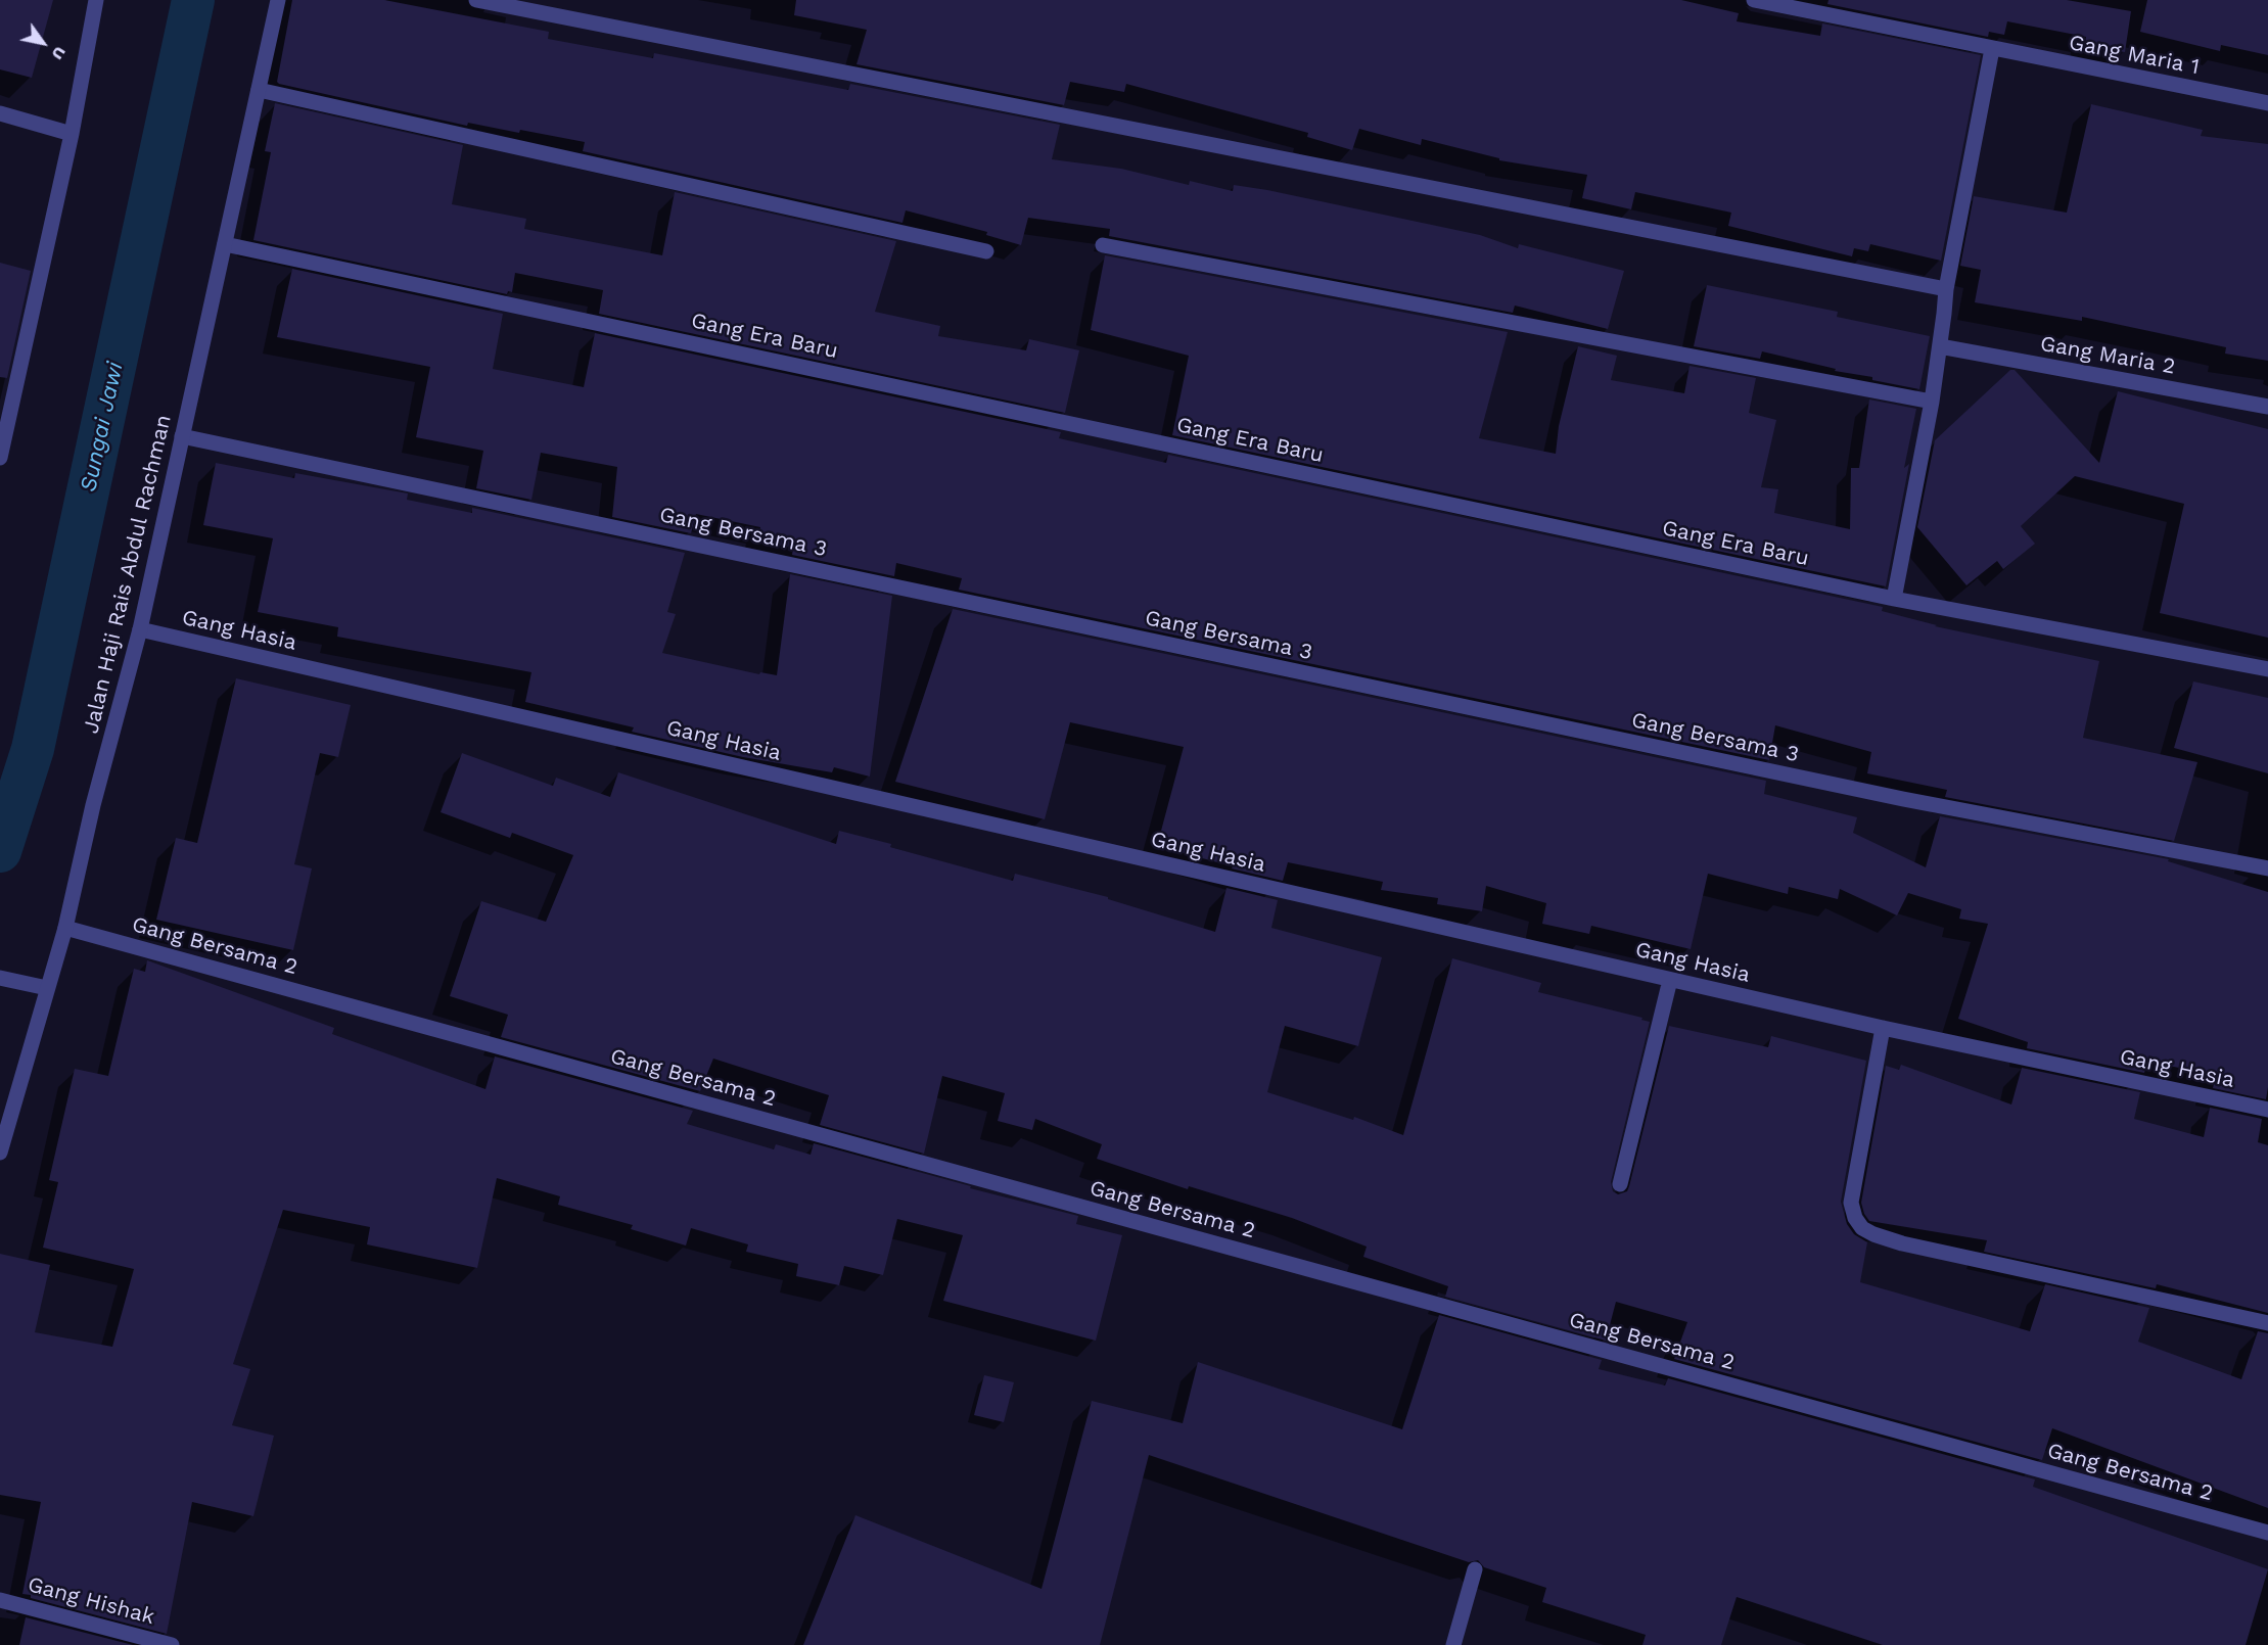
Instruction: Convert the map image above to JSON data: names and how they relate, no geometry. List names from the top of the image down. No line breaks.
{"streets":{"street":["Gang Maria 1","Gang Era Baru","Gang Maria 2","Gang Bersama 3","Jalan Haji Rais Abdul Rachman","Gang Hasia","Gang Bersama 2","Gang Hishak"]},"crossings":[["Gang Era Baru","Jalan Haji Rais Abdul Rachman"],["Gang Bersama 3","Jalan Haji Rais Abdul Rachman"],["Jalan Haji Rais Abdul Rachman","Gang Hasia"],["Jalan Haji Rais Abdul Rachman","Gang Bersama 2"]],"water":["Sungai Jawi"],"north":"bottom right"}
